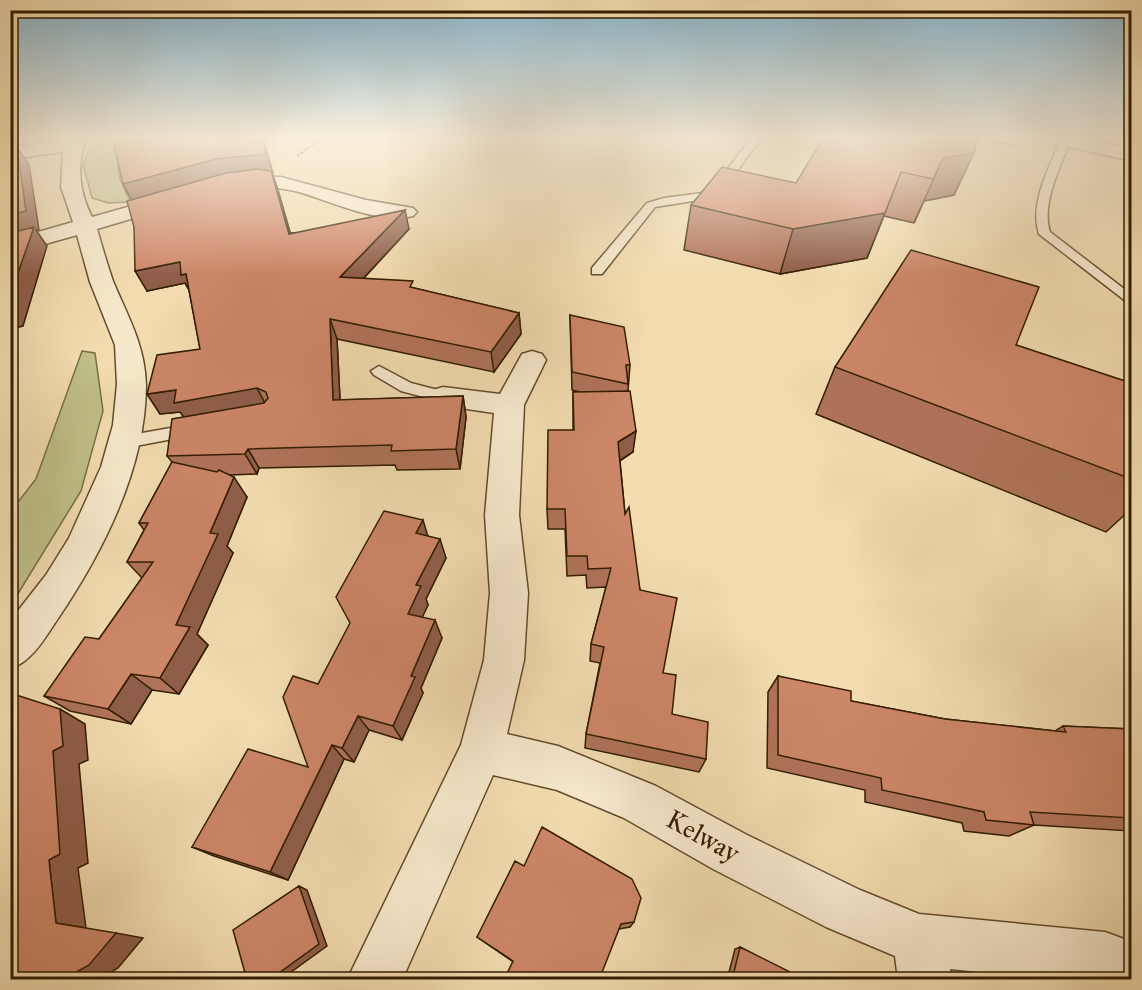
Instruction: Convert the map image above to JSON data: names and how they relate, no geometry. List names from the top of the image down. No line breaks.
{"streets":{"street":["Kelway"]}}
